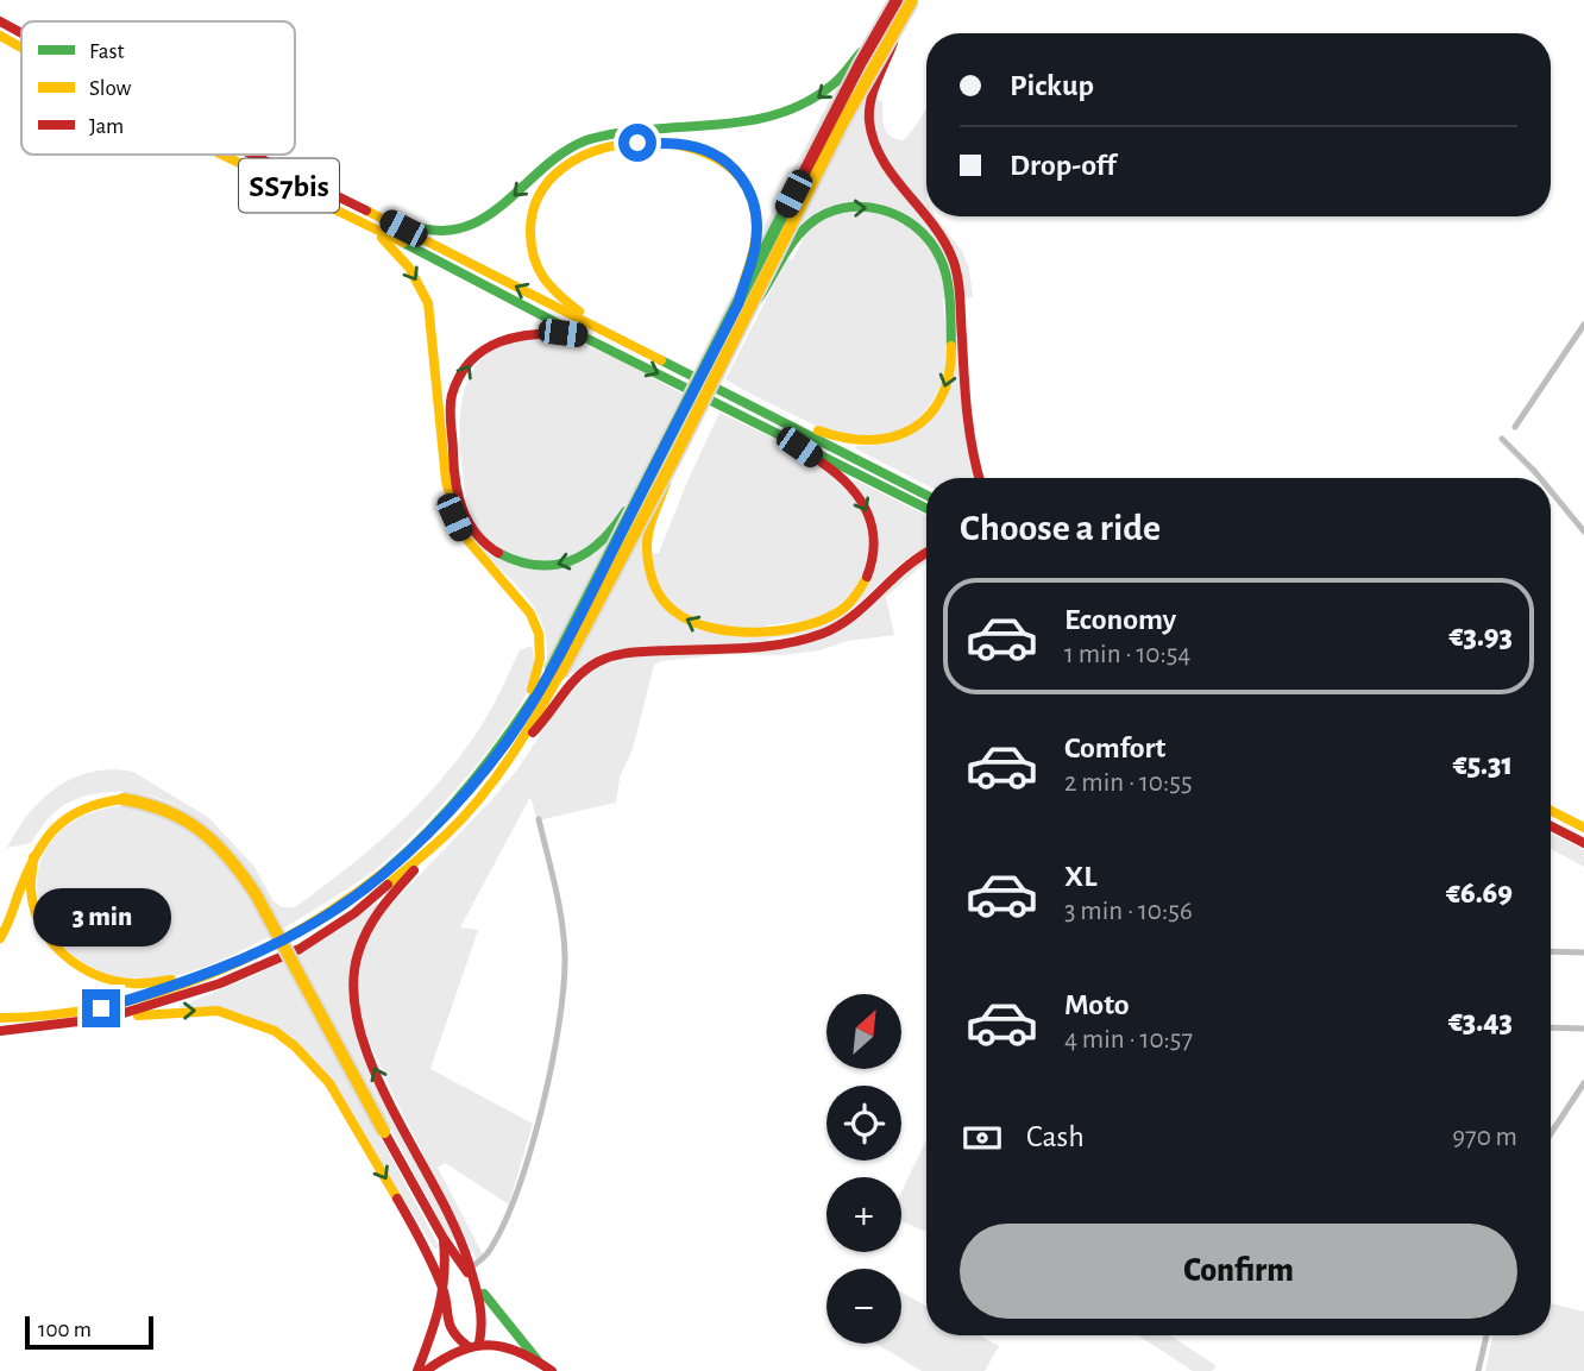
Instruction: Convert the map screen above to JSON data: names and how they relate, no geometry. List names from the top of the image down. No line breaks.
{"streets":{"main road":["SS7bis"]},"legend":["Fast","Slow","Jam"],"scale_bar":"100 m","north":"top right","page":{"banner":["Pickup","Drop-off"],"heading":"Choose a ride","list":[{"name":"Economy","note":"1 min · 10:54","value":"€3.93"},{"name":"Comfort","note":"2 min · 10:55","value":"€5.31"},{"name":"XL","note":"3 min · 10:56","value":"€6.69"},{"name":"Moto","note":"4 min · 10:57","value":"€3.43"}],"bubble":"3 min","map_buttons":["+","−"],"pay":["Cash","970 m"],"buttons":"Confirm","scale":"100 m"}}
